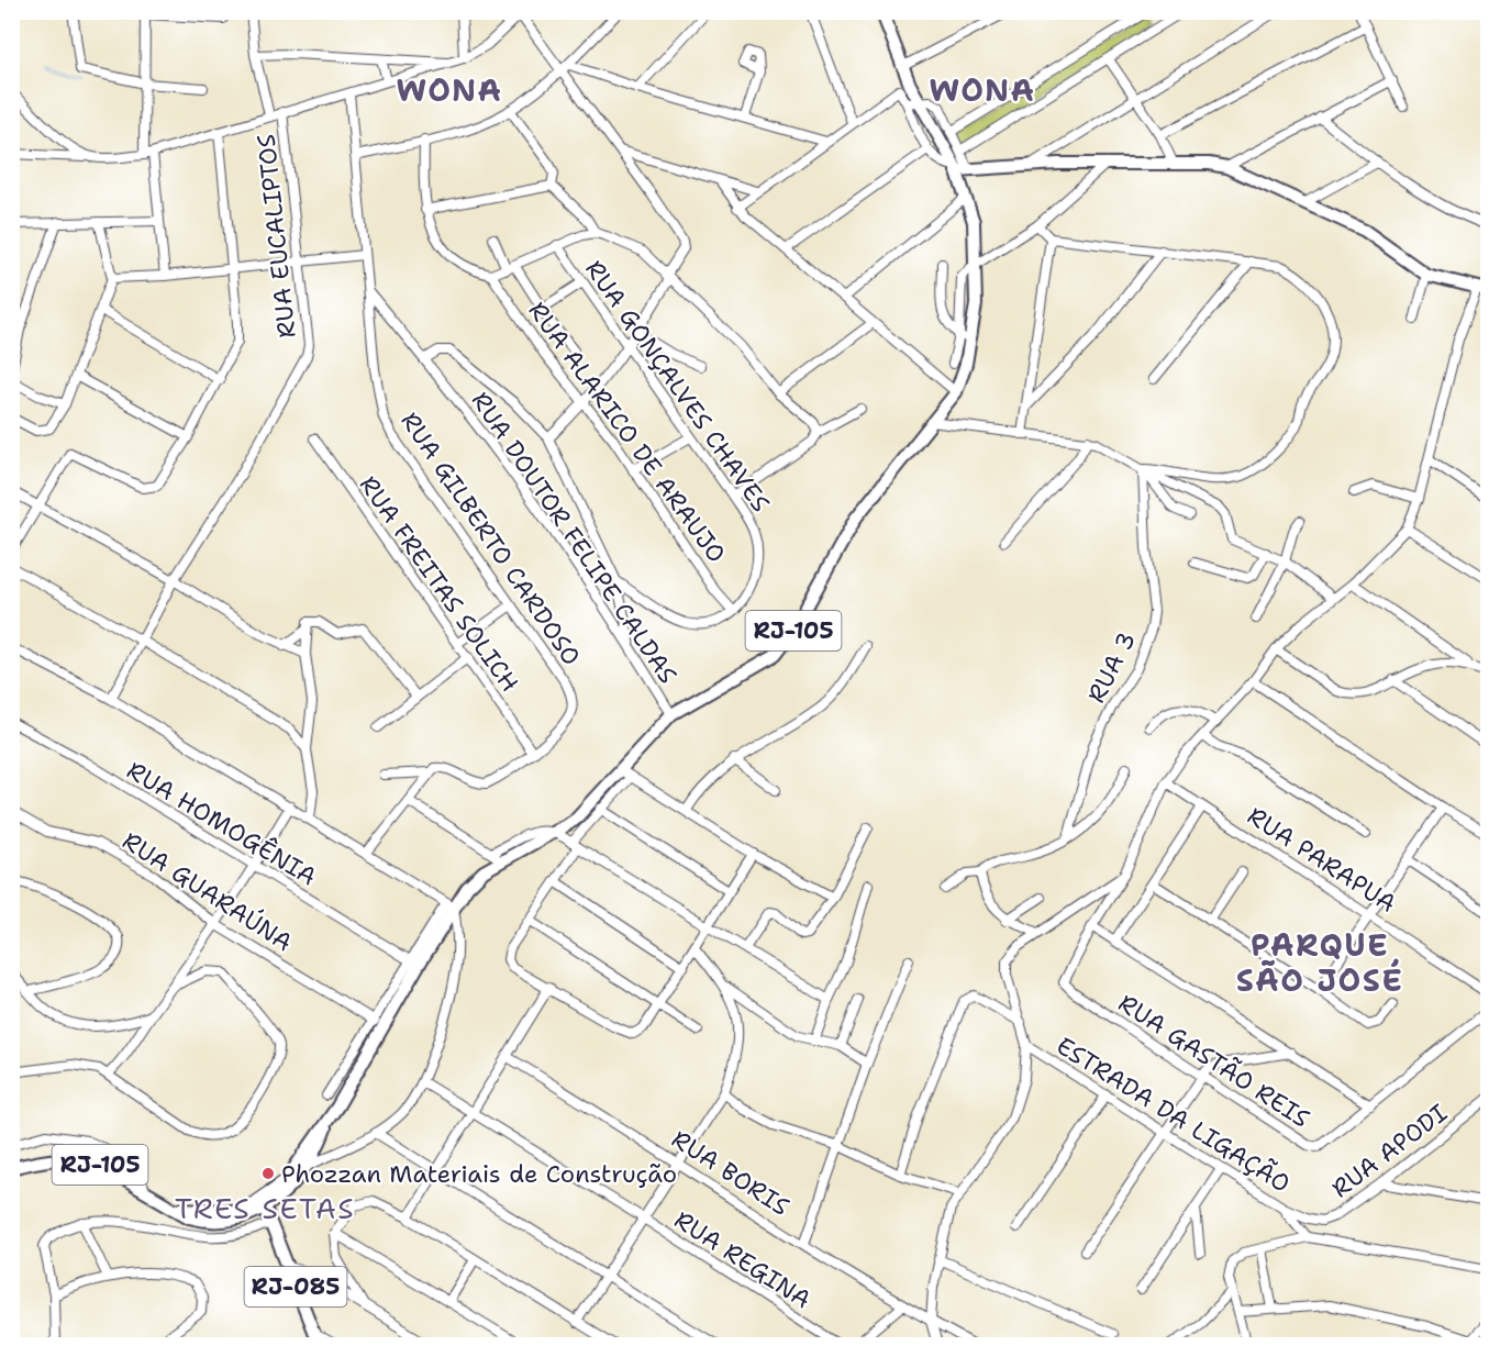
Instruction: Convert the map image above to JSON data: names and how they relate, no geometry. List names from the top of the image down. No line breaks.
{"streets":{"main road":["RJ-105","RJ-085"],"street":["RUA EUCALIPTOS","RUA GONÇALVES CHAVES","RUA ALARICO DE ARAUJO","RUA DOUTOR FELIPE CALDAS","RUA GILBERTO CARDOSO","RUA FREITAS SOLICH","RUA 3","RUA HOMOGÊNIA","RUA PARAPUA","RUA GUARAÚNA","RUA GASTÃO REIS","ESTRADA DA LIGAÇÃO","RUA APODI","RUA BORIS","RUA REGINA"]},"crossings":[["RUA GONÇALVES CHAVES","RUA ALARICO DE ARAUJO"],["RUA DOUTOR FELIPE CALDAS","RUA GILBERTO CARDOSO"],["RUA DOUTOR FELIPE CALDAS","RJ-105"],["RUA GILBERTO CARDOSO","RUA FREITAS SOLICH"],["ESTRADA DA LIGAÇÃO","RUA APODI"],["ESTRADA DA LIGAÇÃO","RUA BORIS"]],"districts":["WONA","WONA","PARQUE SÃO JOSÉ","TRES SETAS"],"places":["Phozzan Materiais de Construção"]}
